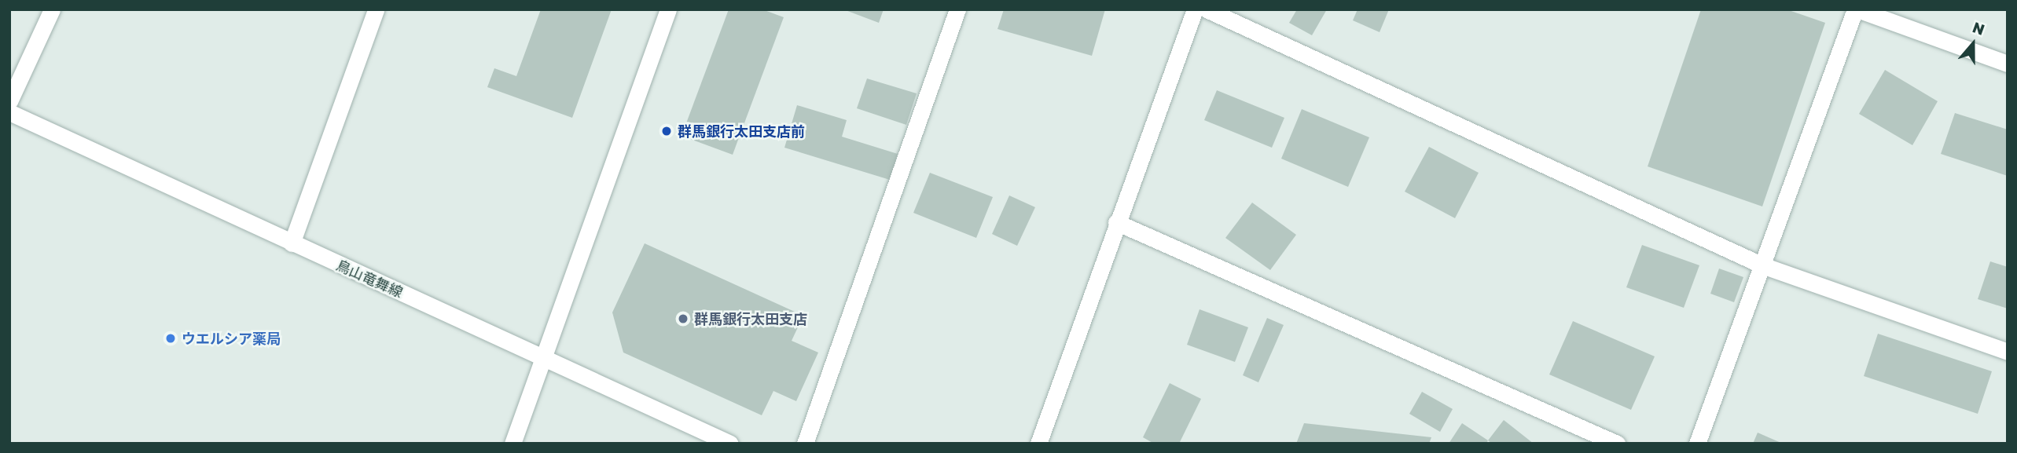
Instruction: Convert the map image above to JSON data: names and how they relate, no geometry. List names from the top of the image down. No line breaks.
{"streets":{"street":["鳥山竜舞線"]},"places":["群馬銀行太田支店前","群馬銀行太田支店","ウエルシア薬局"],"north":"top"}
